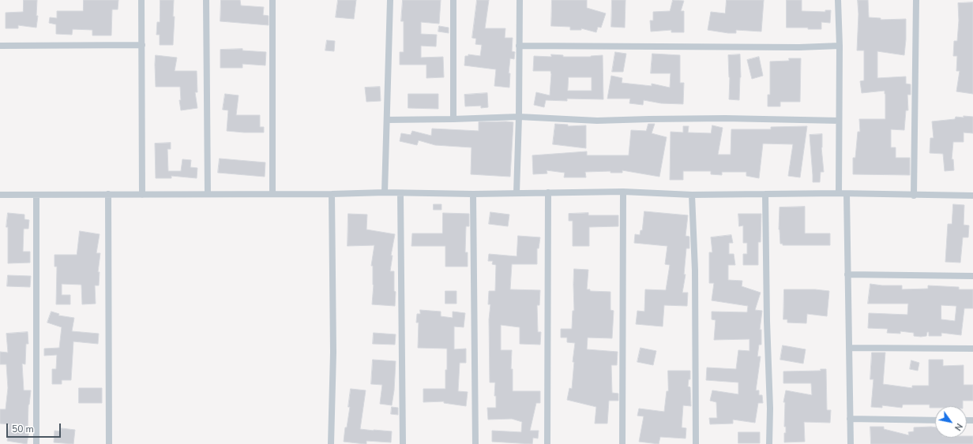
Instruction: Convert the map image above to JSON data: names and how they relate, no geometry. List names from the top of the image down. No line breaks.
{"scale_bar":"50 m","north":"bottom right"}
